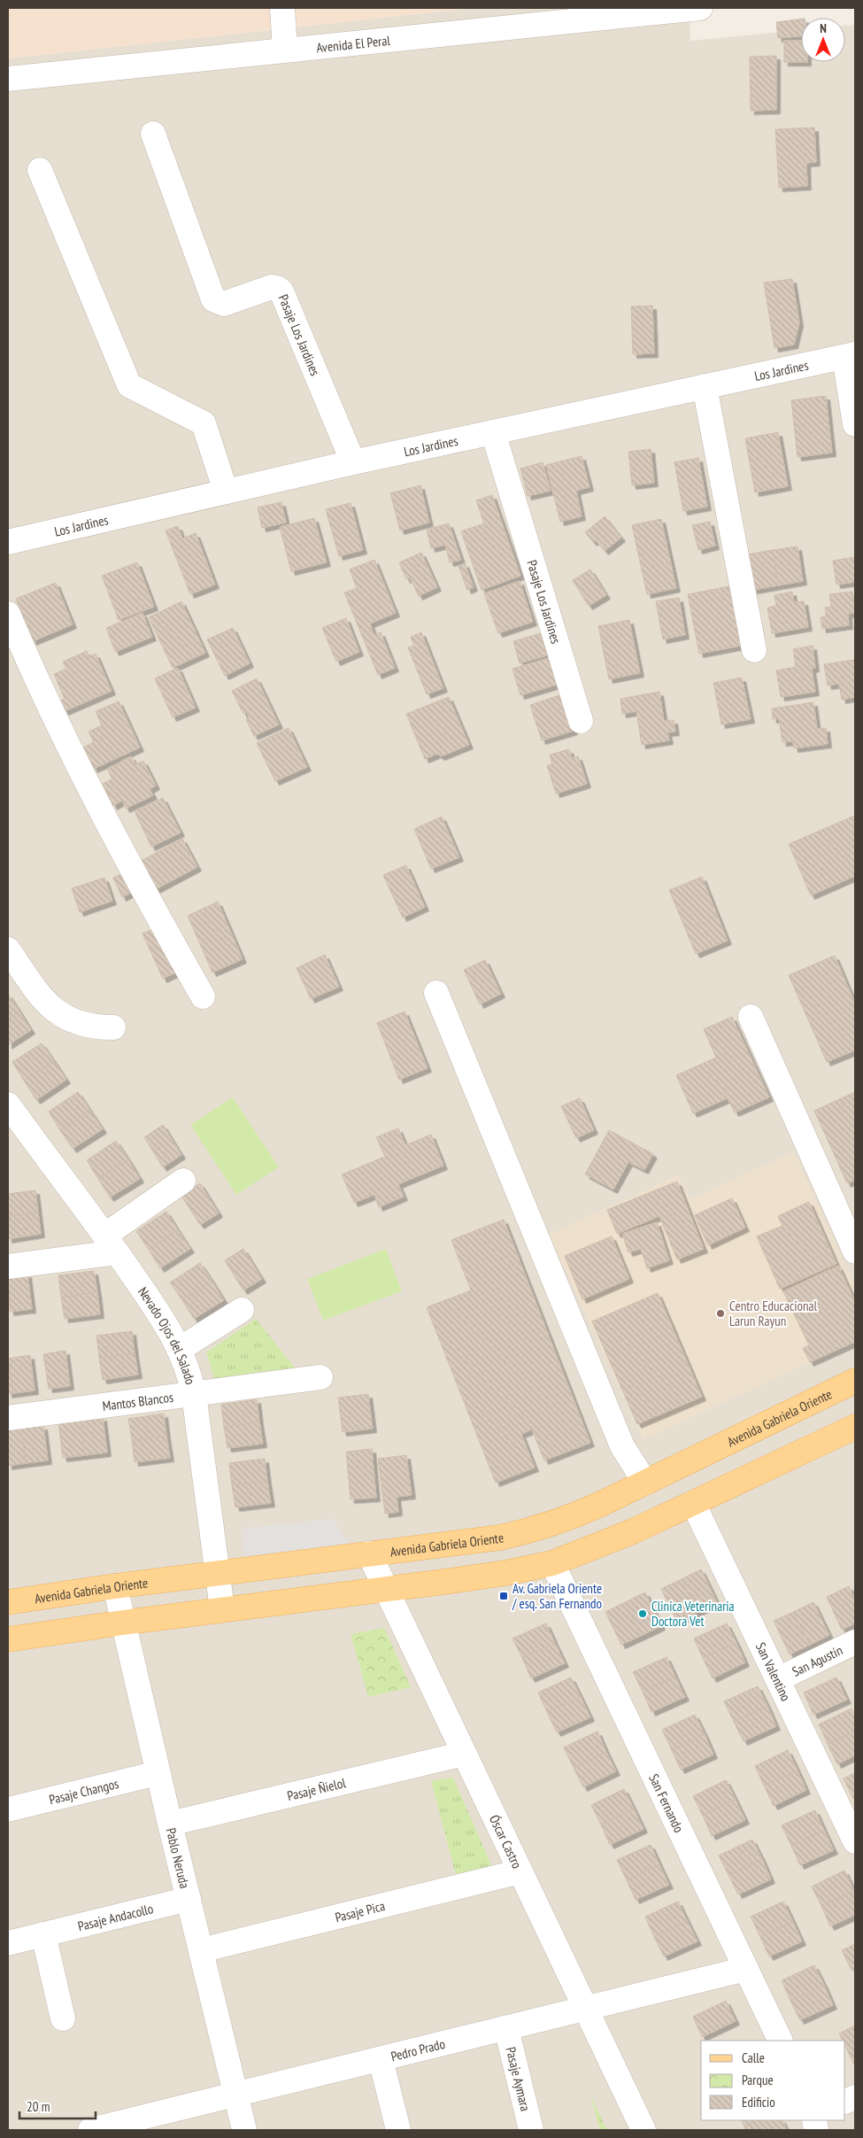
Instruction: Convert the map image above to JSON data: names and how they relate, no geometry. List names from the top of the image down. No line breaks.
{"streets":{"main road":["Avenida Gabriela Oriente"],"street":["Avenida El Peral","Pasaje Los Jardines","Los Jardines","Nevado Ojos del Salado","Mantos Blancos","San Agustín","San Valentino","Pasaje Ñielol","Pasaje Changos","San Fernando","Óscar Castro","Pablo Neruda","Pasaje Pica","Pasaje Andacollo","Pedro Prado","Pasaje Aymara"]},"crossings":[["Pasaje Los Jardines","Los Jardines"],["Nevado Ojos del Salado","Mantos Blancos"],["Nevado Ojos del Salado","Avenida Gabriela Oriente"],["Avenida Gabriela Oriente","Óscar Castro"],["Avenida Gabriela Oriente","Pablo Neruda"],["San Agustín","San Valentino"],["Pasaje Ñielol","Óscar Castro"],["Pasaje Ñielol","Pablo Neruda"],["Pasaje Changos","Pablo Neruda"],["San Fernando","Pedro Prado"],["Óscar Castro","Pasaje Pica"],["Óscar Castro","Pedro Prado"],["Pablo Neruda","Pasaje Pica"],["Pablo Neruda","Pasaje Andacollo"],["Pablo Neruda","Pedro Prado"],["Pedro Prado","Pasaje Aymara"]],"places":{"other":["Centro Educacional Larun Rayun","Clinica Veterinaria Doctora Vet"],"transit":["Av. Gabriela Oriente / esq. San Fernando"]},"legend":["Calle","Parque","Edificio"],"scale_bar":"20 m","north":"top"}
